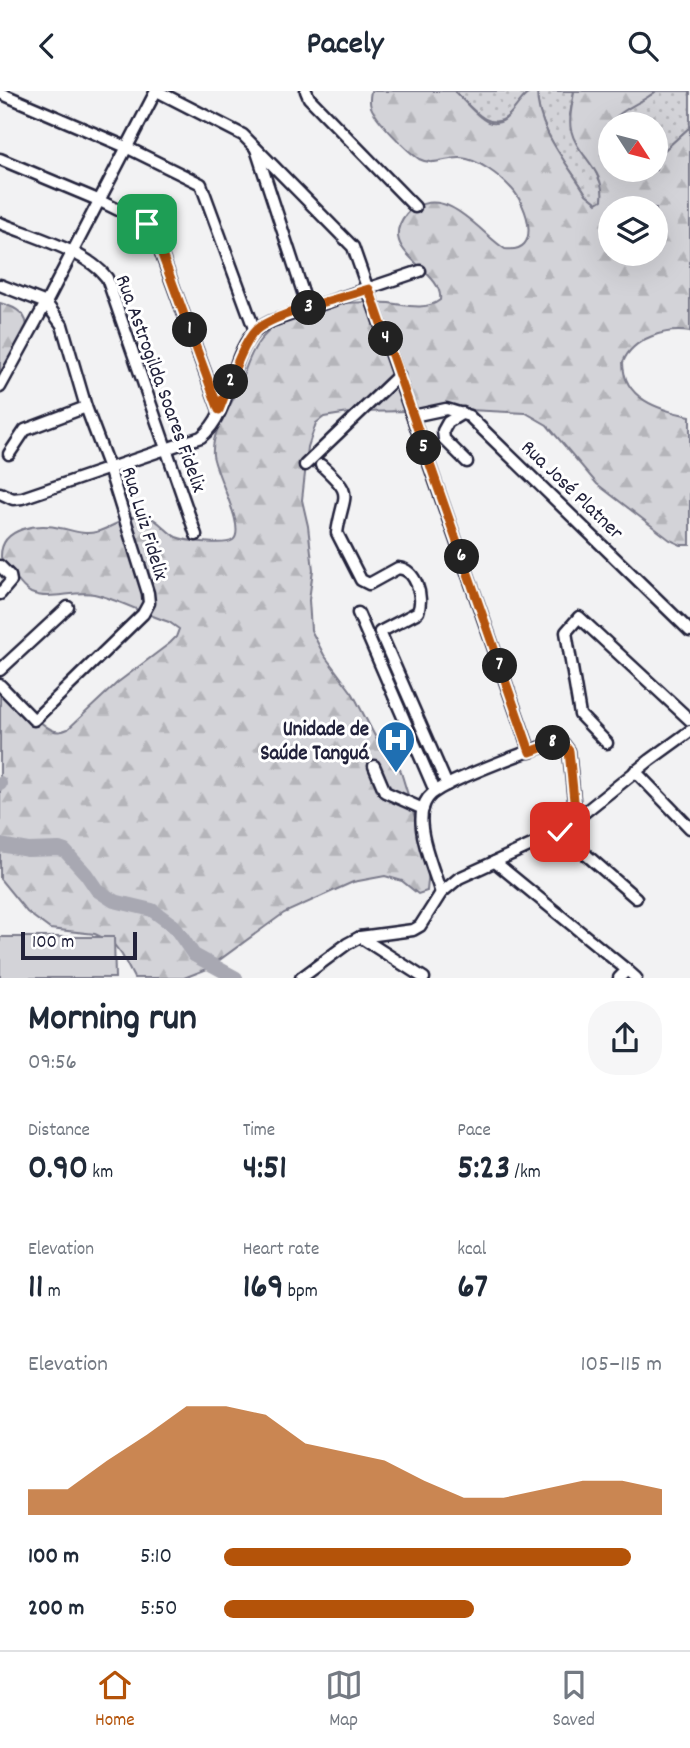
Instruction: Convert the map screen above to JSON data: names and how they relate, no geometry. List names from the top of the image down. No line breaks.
{"streets":{"street":["Rua Astrogilda Soares Fidelix","Rua José Platner","Rua Luiz Fidelix"]},"places":{"hospital":["Unidade de Saúde Tanguá"]},"scale_bar":"100 m","north":"bottom right","page":{"header":"Pacely","pins":["3","1","4","2","5","6","7","8"],"scale":"100 m","heading":["Morning run","09:56"],"stats":[["Distance","0.90 km"],["Time","4:51"],["Pace","5:23 /km"],["Elevation","11 m"],["Heart rate","169 bpm"],["kcal","67"]],"chart":["Elevation","105–115 m"],"list":[{"name":"100 m","note":"5:10"},{"name":"200 m","note":"5:50"}],"tabs":["Home","Map","Saved"]}}
